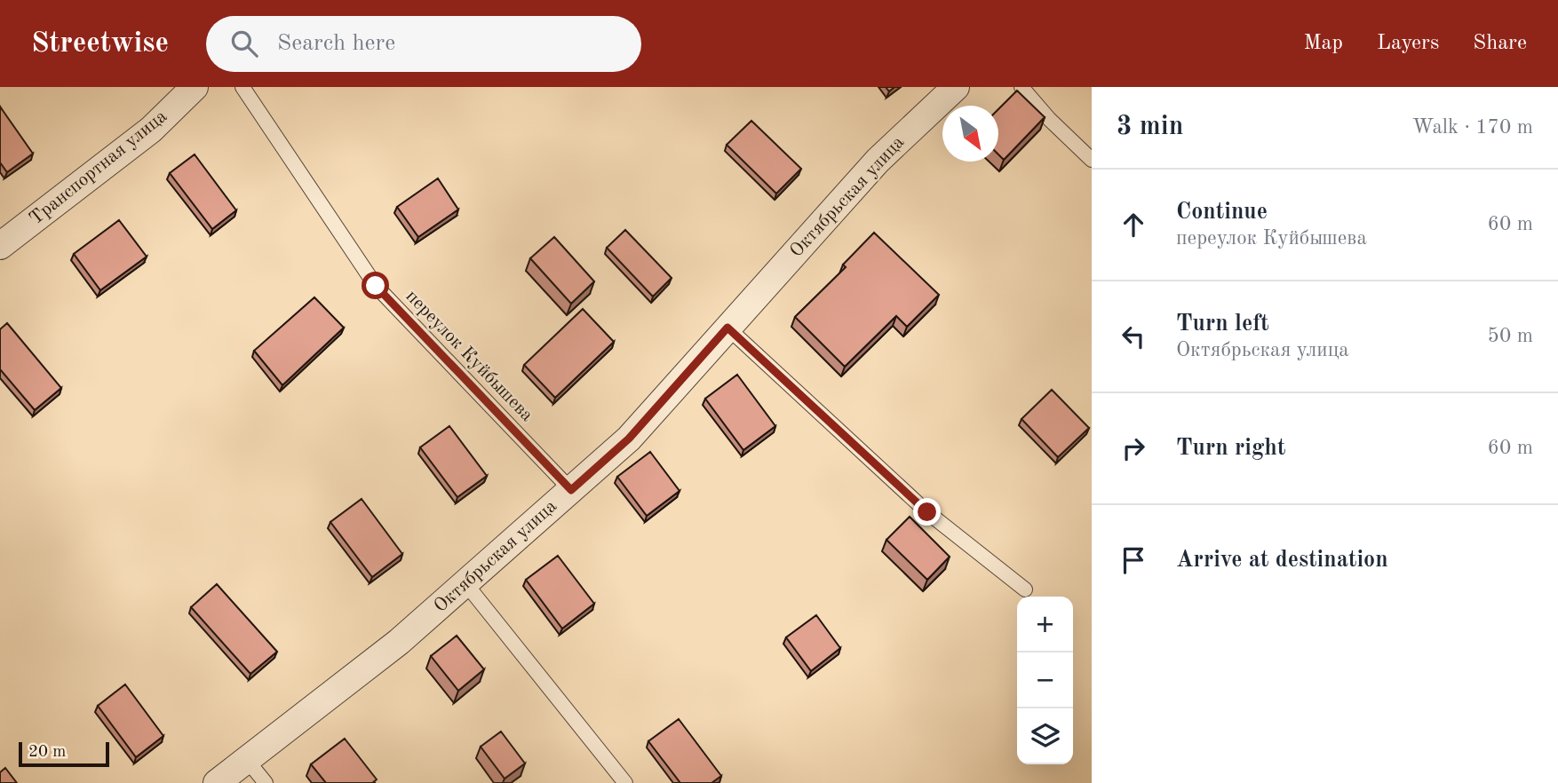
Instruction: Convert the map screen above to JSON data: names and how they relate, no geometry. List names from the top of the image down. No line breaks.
{"streets":{"street":["Транспортная улица","Октябрьская улица"],"lane":["переулок Куйбышева"]},"crossings":[["Октябрьская улица","переулок Куйбышева"]],"scale_bar":"20 m","north":"bottom right","page":{"header":"Streetwise","search":"Search here","nav":["Map","Layers","Share"],"heading":["3 min","Walk · 170 m"],"list":[["Continue","переулок Куйбышева","60 m"],["Turn left","Октябрьская улица","50 m"],["Turn right","60 m"],"Arrive at destination"],"map_buttons":["+","−"],"scale":"20 m"}}
